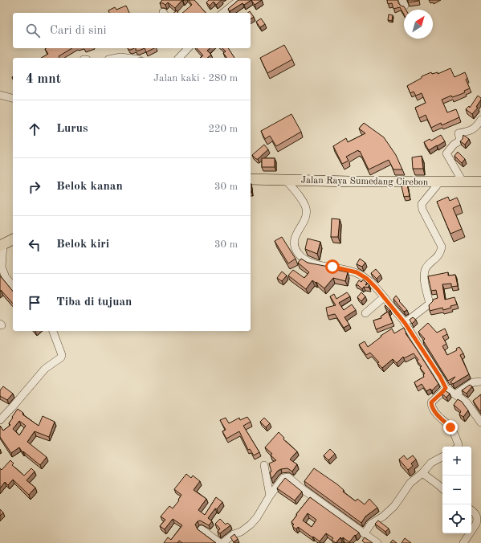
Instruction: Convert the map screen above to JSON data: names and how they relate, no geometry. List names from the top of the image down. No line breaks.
{"streets":{"highway":["Jalan Raya Sumedang Cirebon"]},"north":"top right","page":{"search":"Cari di sini","heading":["4 mnt","Jalan kaki · 280 m"],"list":[["Lurus","220 m"],["Belok kanan","30 m"],["Belok kiri","30 m"],"Tiba di tujuan"],"map_buttons":["+","−"]}}
